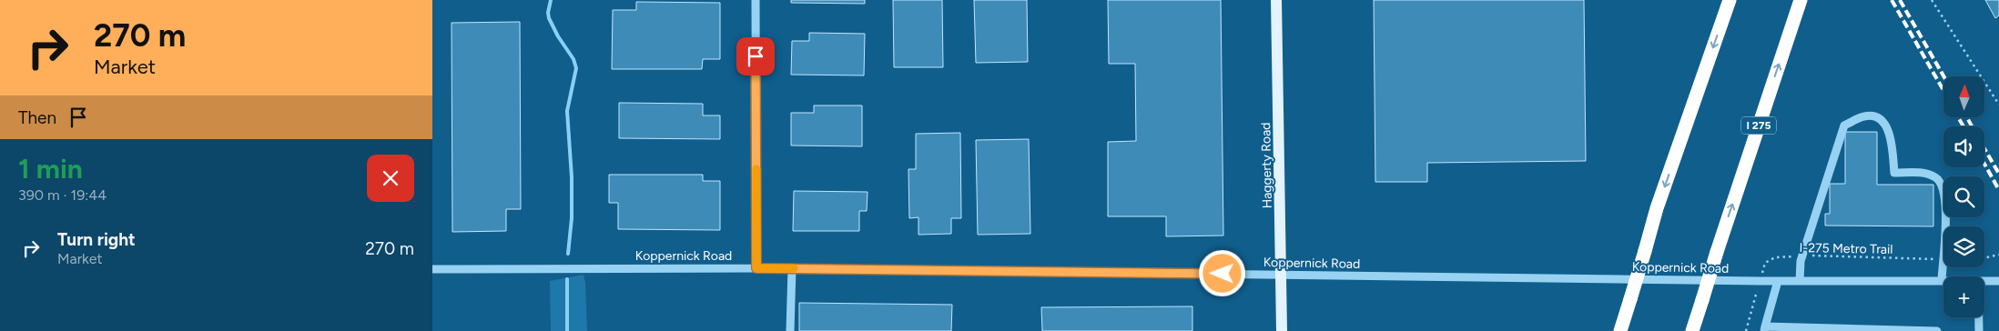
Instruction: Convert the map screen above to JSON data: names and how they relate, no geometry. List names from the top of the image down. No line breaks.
{"streets":{"highway":["I 275"],"main road":["Haggerty Road"],"street":["Koppernick Road"],"path":["I-275 Metro Trail"]},"crossings":[["Haggerty Road","Koppernick Road"],["I-275 Metro Trail","Koppernick Road"]],"north":"top","page":{"turn":["270 m","Market"],"map_buttons":"+","then":"Then","heading":["1 min","390 m · 19:44"],"list":[{"name":"Turn right","note":"Market","value":"270 m"}]}}
